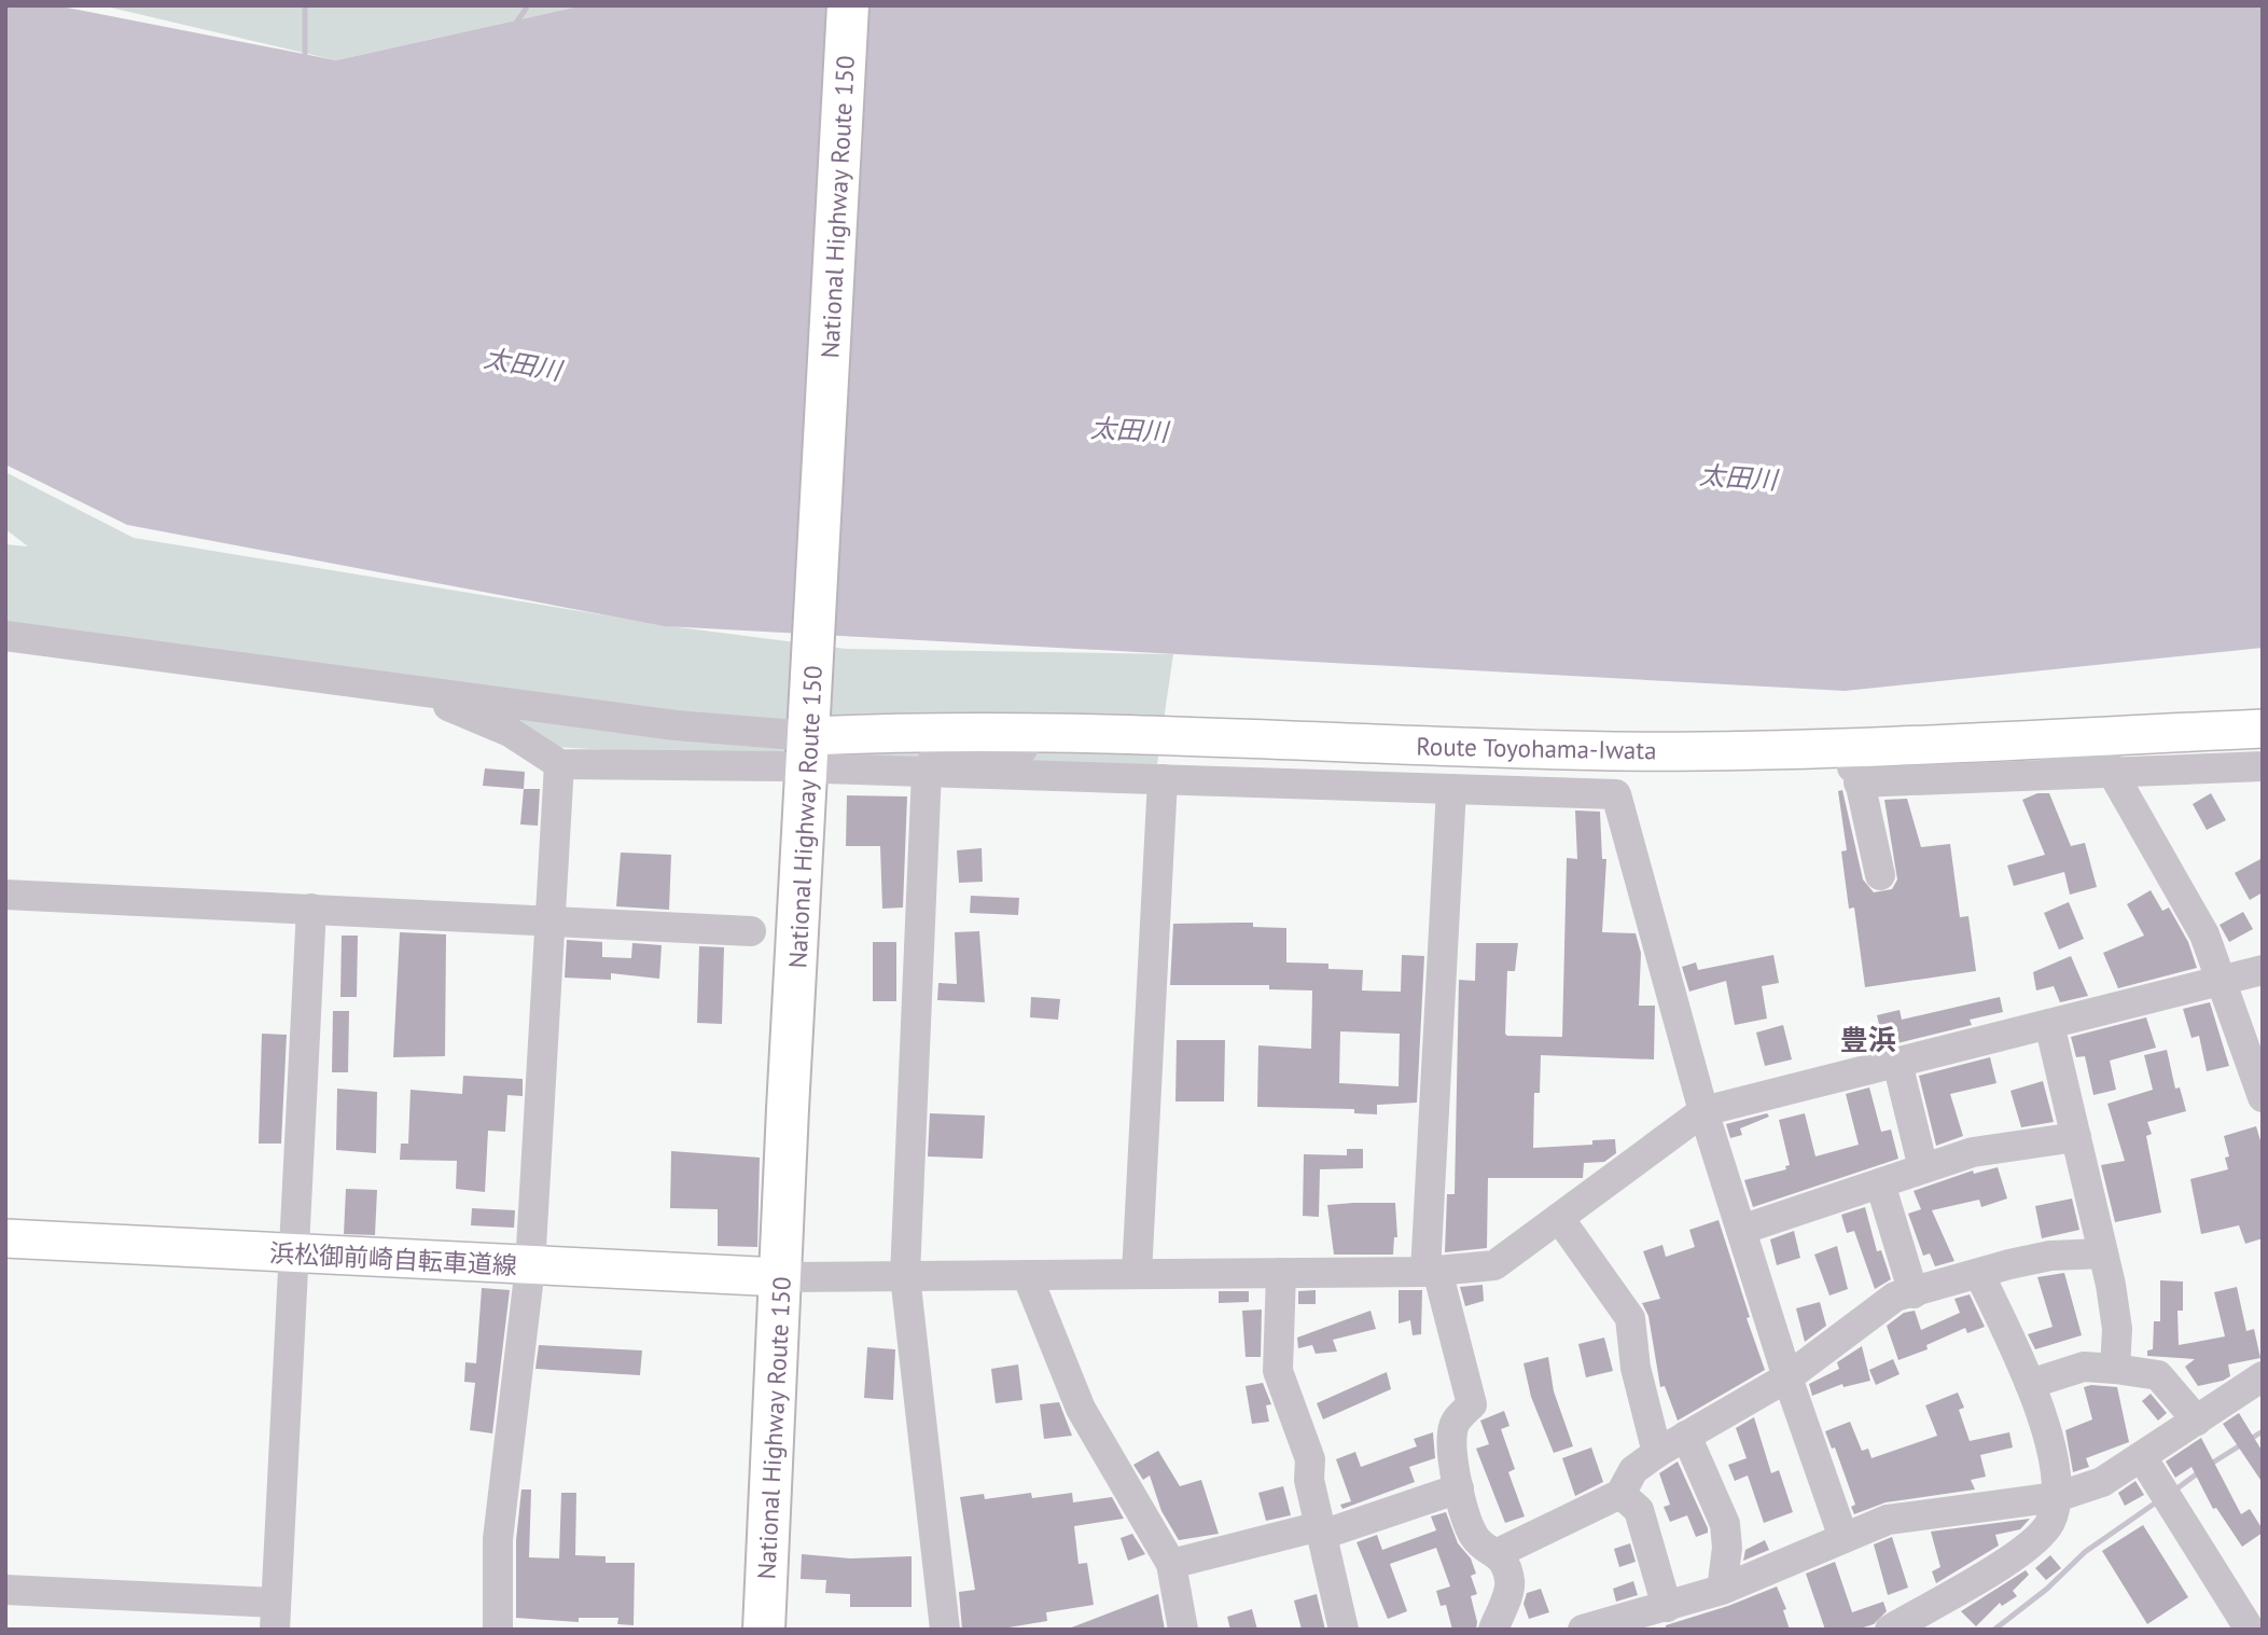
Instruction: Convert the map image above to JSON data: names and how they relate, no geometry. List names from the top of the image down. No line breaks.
{"streets":{"highway":["National Highway Route 150"],"main road":["Route Toyohama-Iwata","浜松御前崎自転車道線"]},"crossings":[["National Highway Route 150","Route Toyohama-Iwata"],["National Highway Route 150","浜松御前崎自転車道線"]],"districts":["豊浜"],"water":["太田川"]}
